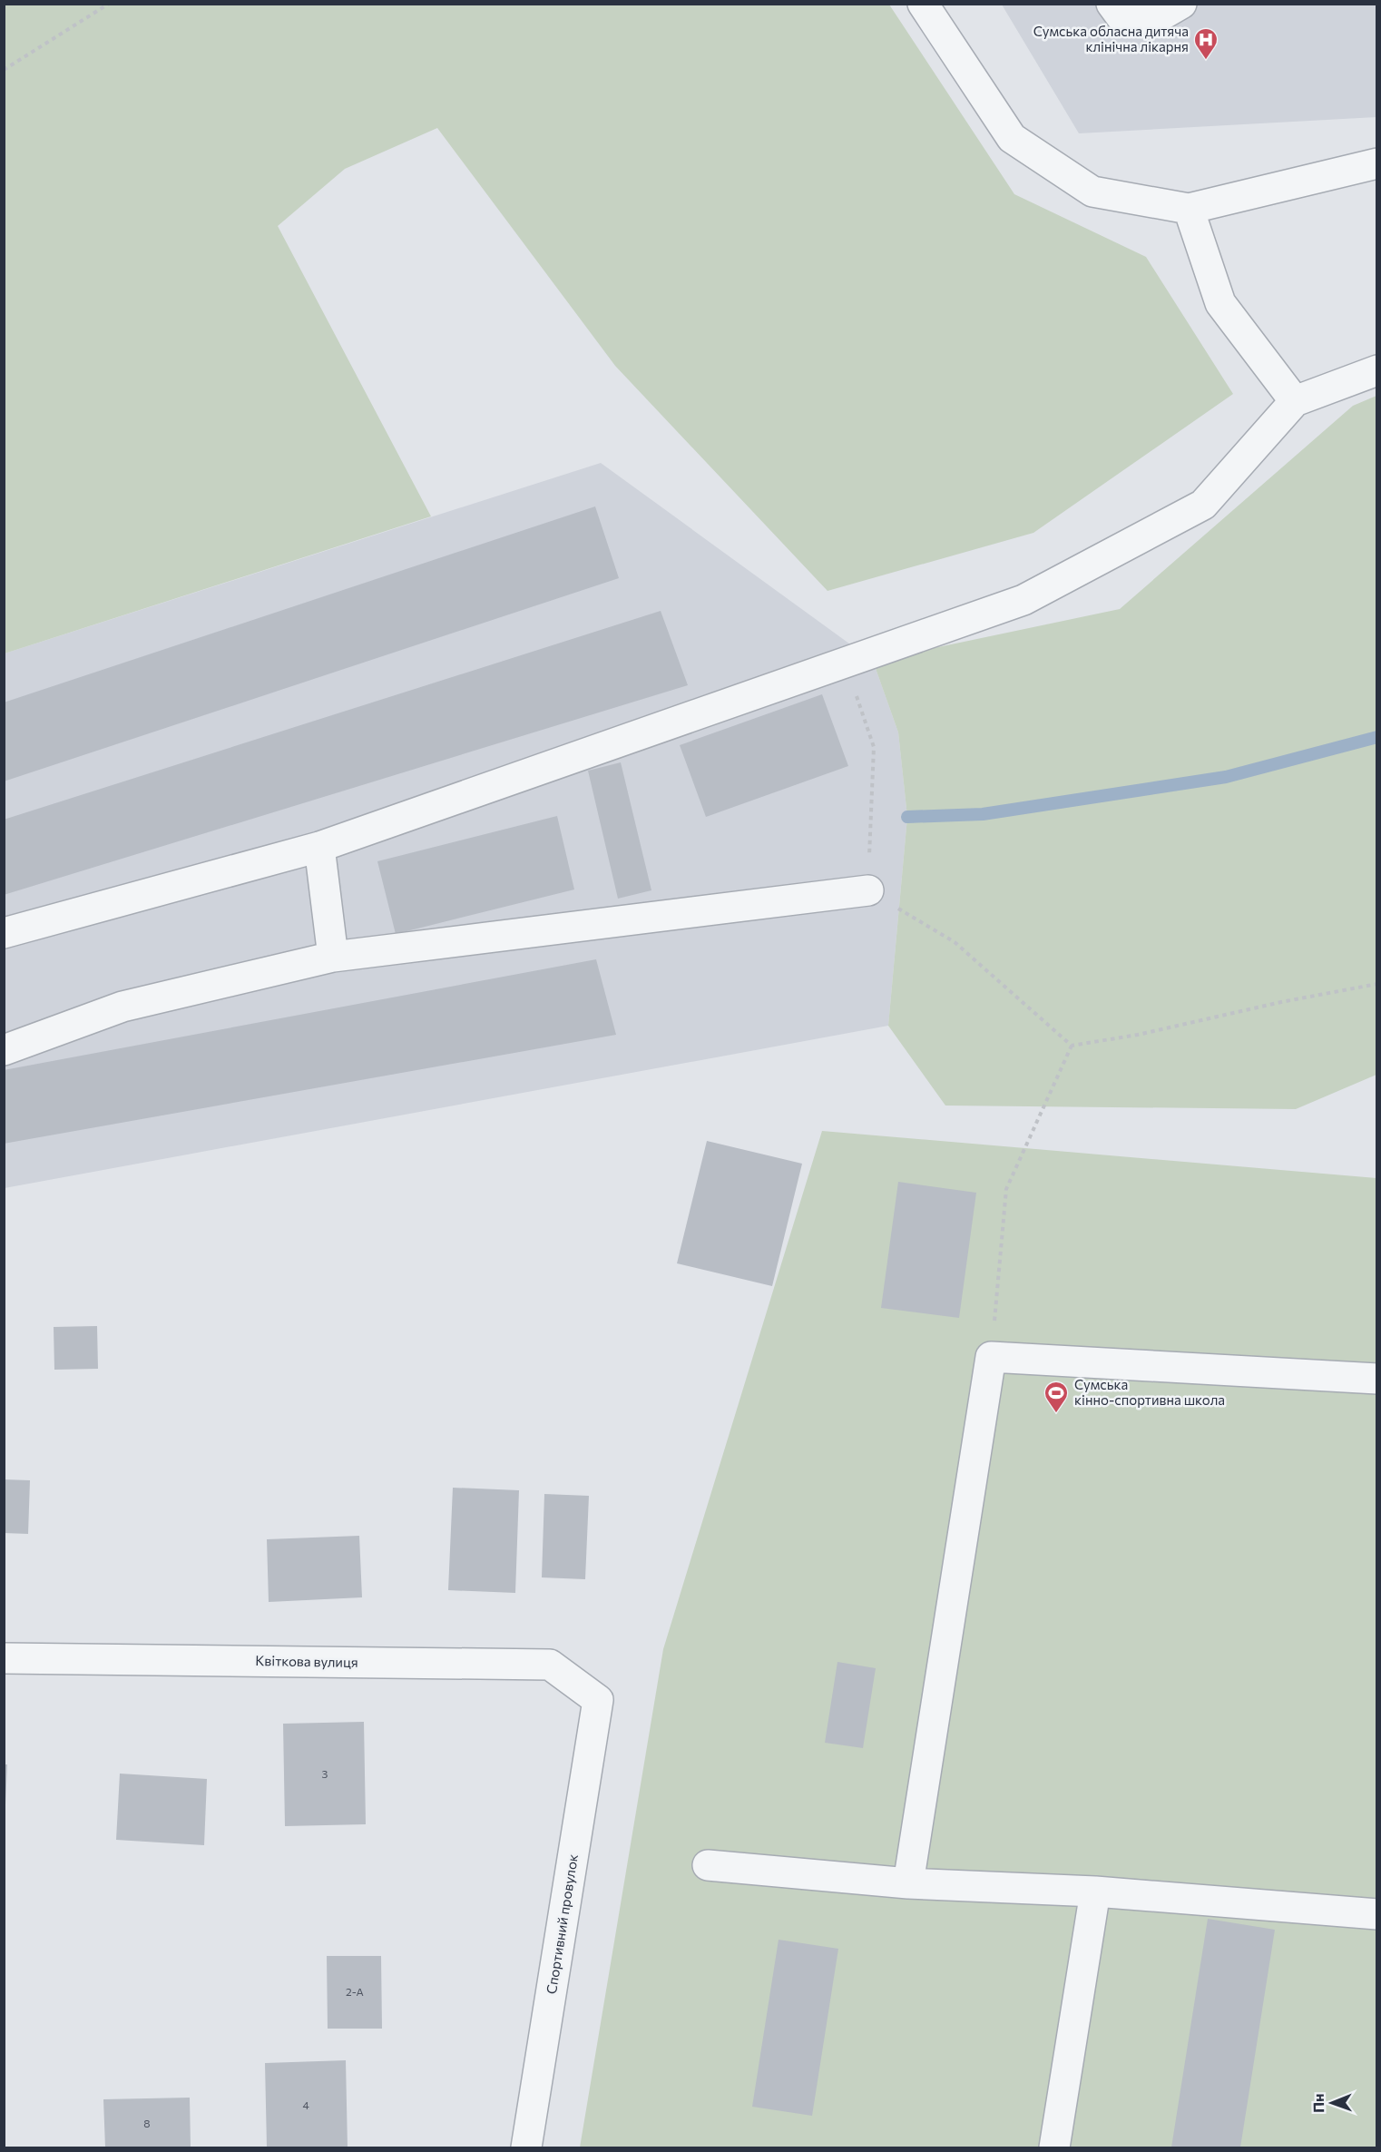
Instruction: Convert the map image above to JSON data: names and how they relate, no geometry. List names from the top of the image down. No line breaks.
{"streets":{"street":["Квіткова вулиця","Спортивний провулок"]},"crossings":[["Квіткова вулиця","Спортивний провулок"]],"places":{"hospital":["Сумська обласна дитяча клінічна лікарня"],"sports":["Сумська кінно-спортивна школа"]},"house_numbers":["3","2-А","4","8"],"north":"left"}
